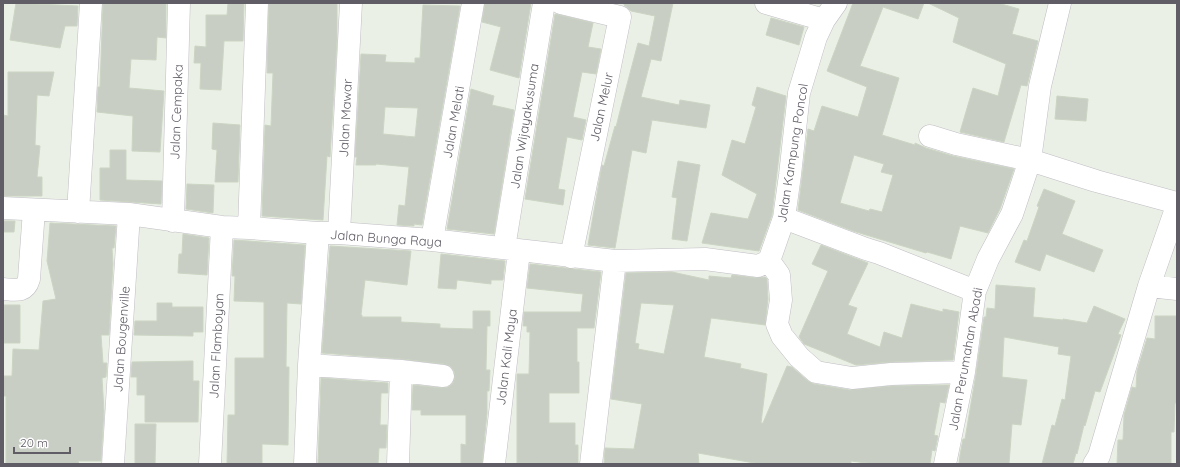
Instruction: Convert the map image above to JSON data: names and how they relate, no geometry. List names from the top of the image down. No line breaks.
{"streets":{"street":["Jalan Melur","Jalan Cempaka","Jalan Mawar","Jalan Melati","Jalan Wijayakusuma","Jalan Kampung Poncol","Jalan Bunga Raya","Jalan Bougenville","Jalan Flamboyan","Jalan Kali Maya","Jalan Perumahan Abadi"]},"crossings":[["Jalan Melur","Jalan Bunga Raya"],["Jalan Cempaka","Jalan Bunga Raya"],["Jalan Mawar","Jalan Bunga Raya"],["Jalan Melati","Jalan Bunga Raya"],["Jalan Wijayakusuma","Jalan Bunga Raya"],["Jalan Wijayakusuma","Jalan Kali Maya"],["Jalan Kampung Poncol","Jalan Bunga Raya"],["Jalan Bunga Raya","Jalan Bougenville"],["Jalan Bunga Raya","Jalan Flamboyan"],["Jalan Bunga Raya","Jalan Kali Maya"]],"scale_bar":"20 m"}
